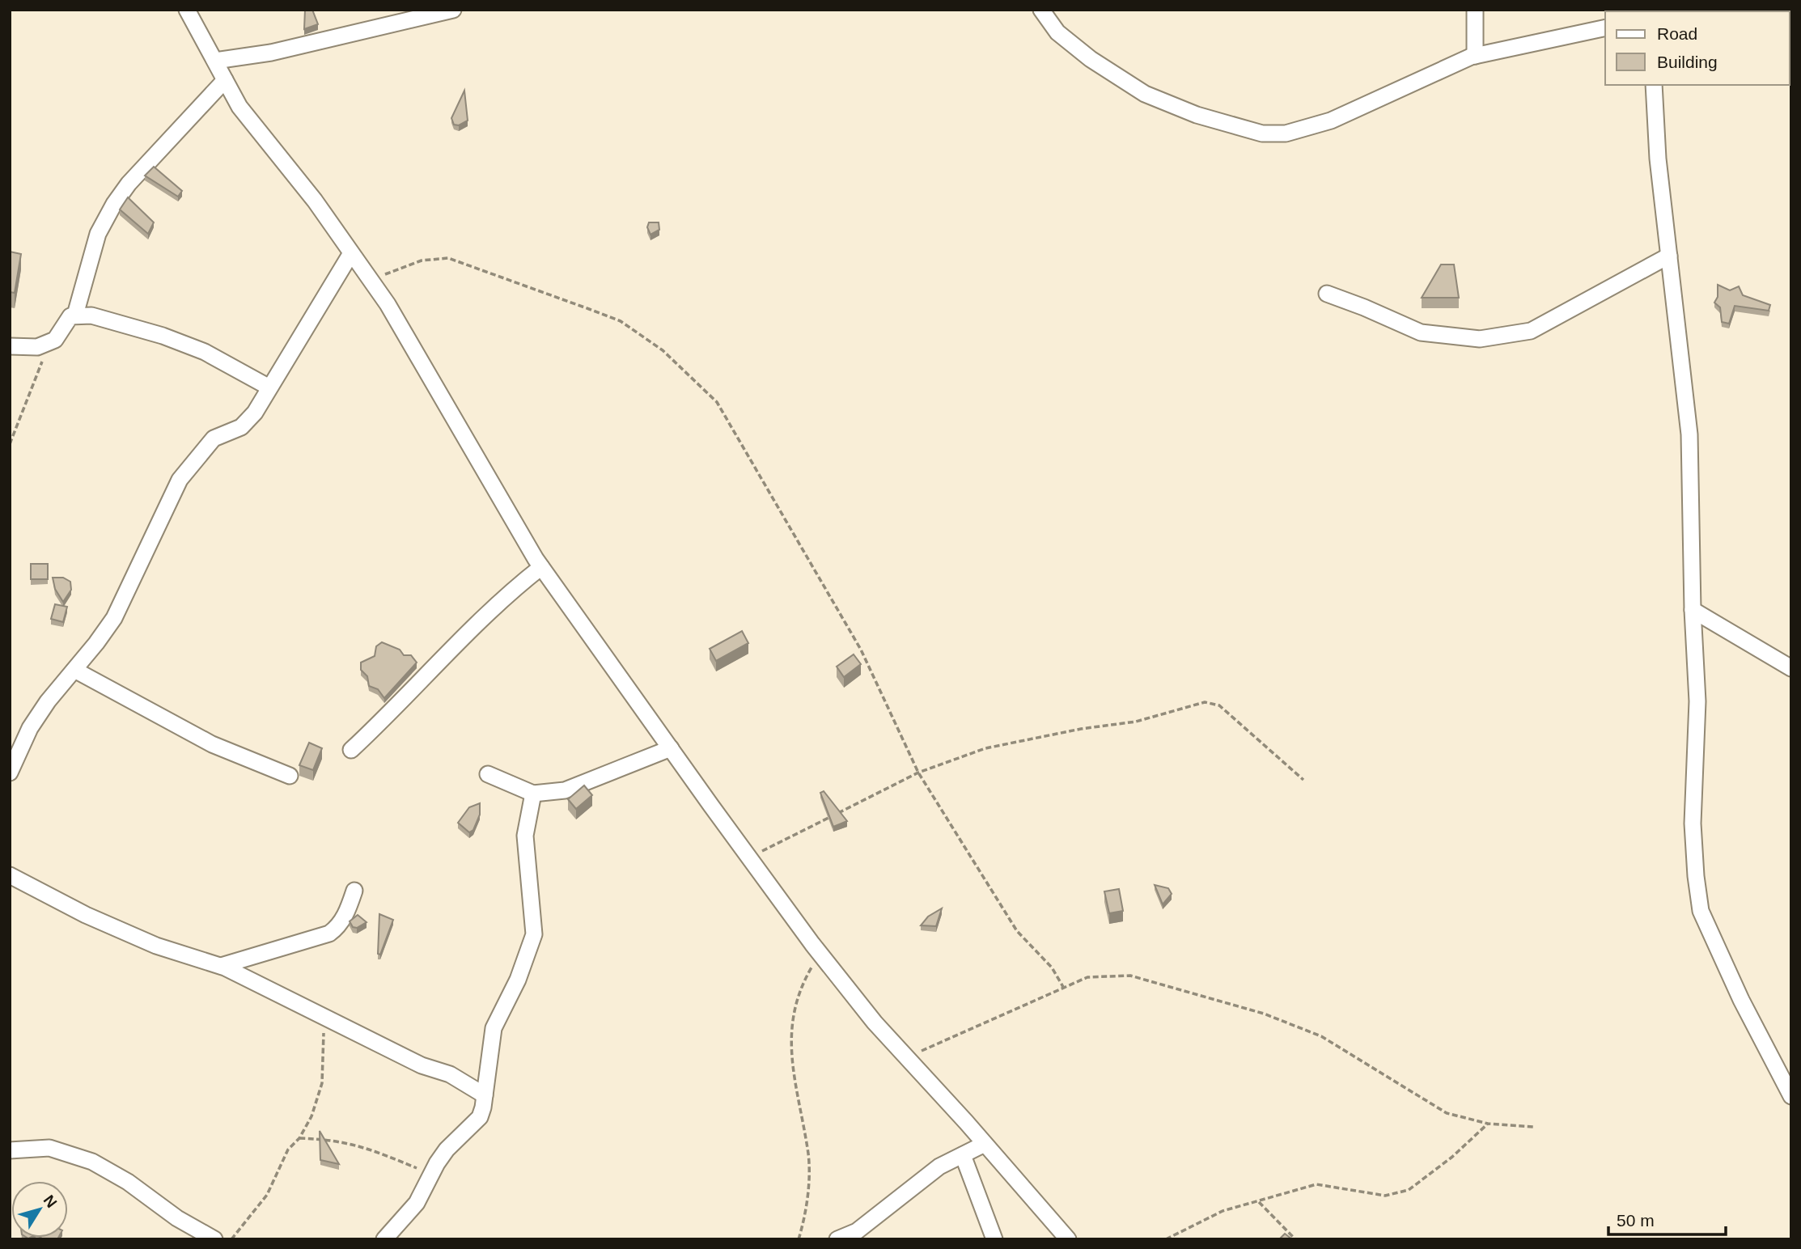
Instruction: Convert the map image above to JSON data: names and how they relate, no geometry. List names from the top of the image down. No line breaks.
{"legend":["Road","Building"],"scale_bar":"50 m","north":"top right"}
